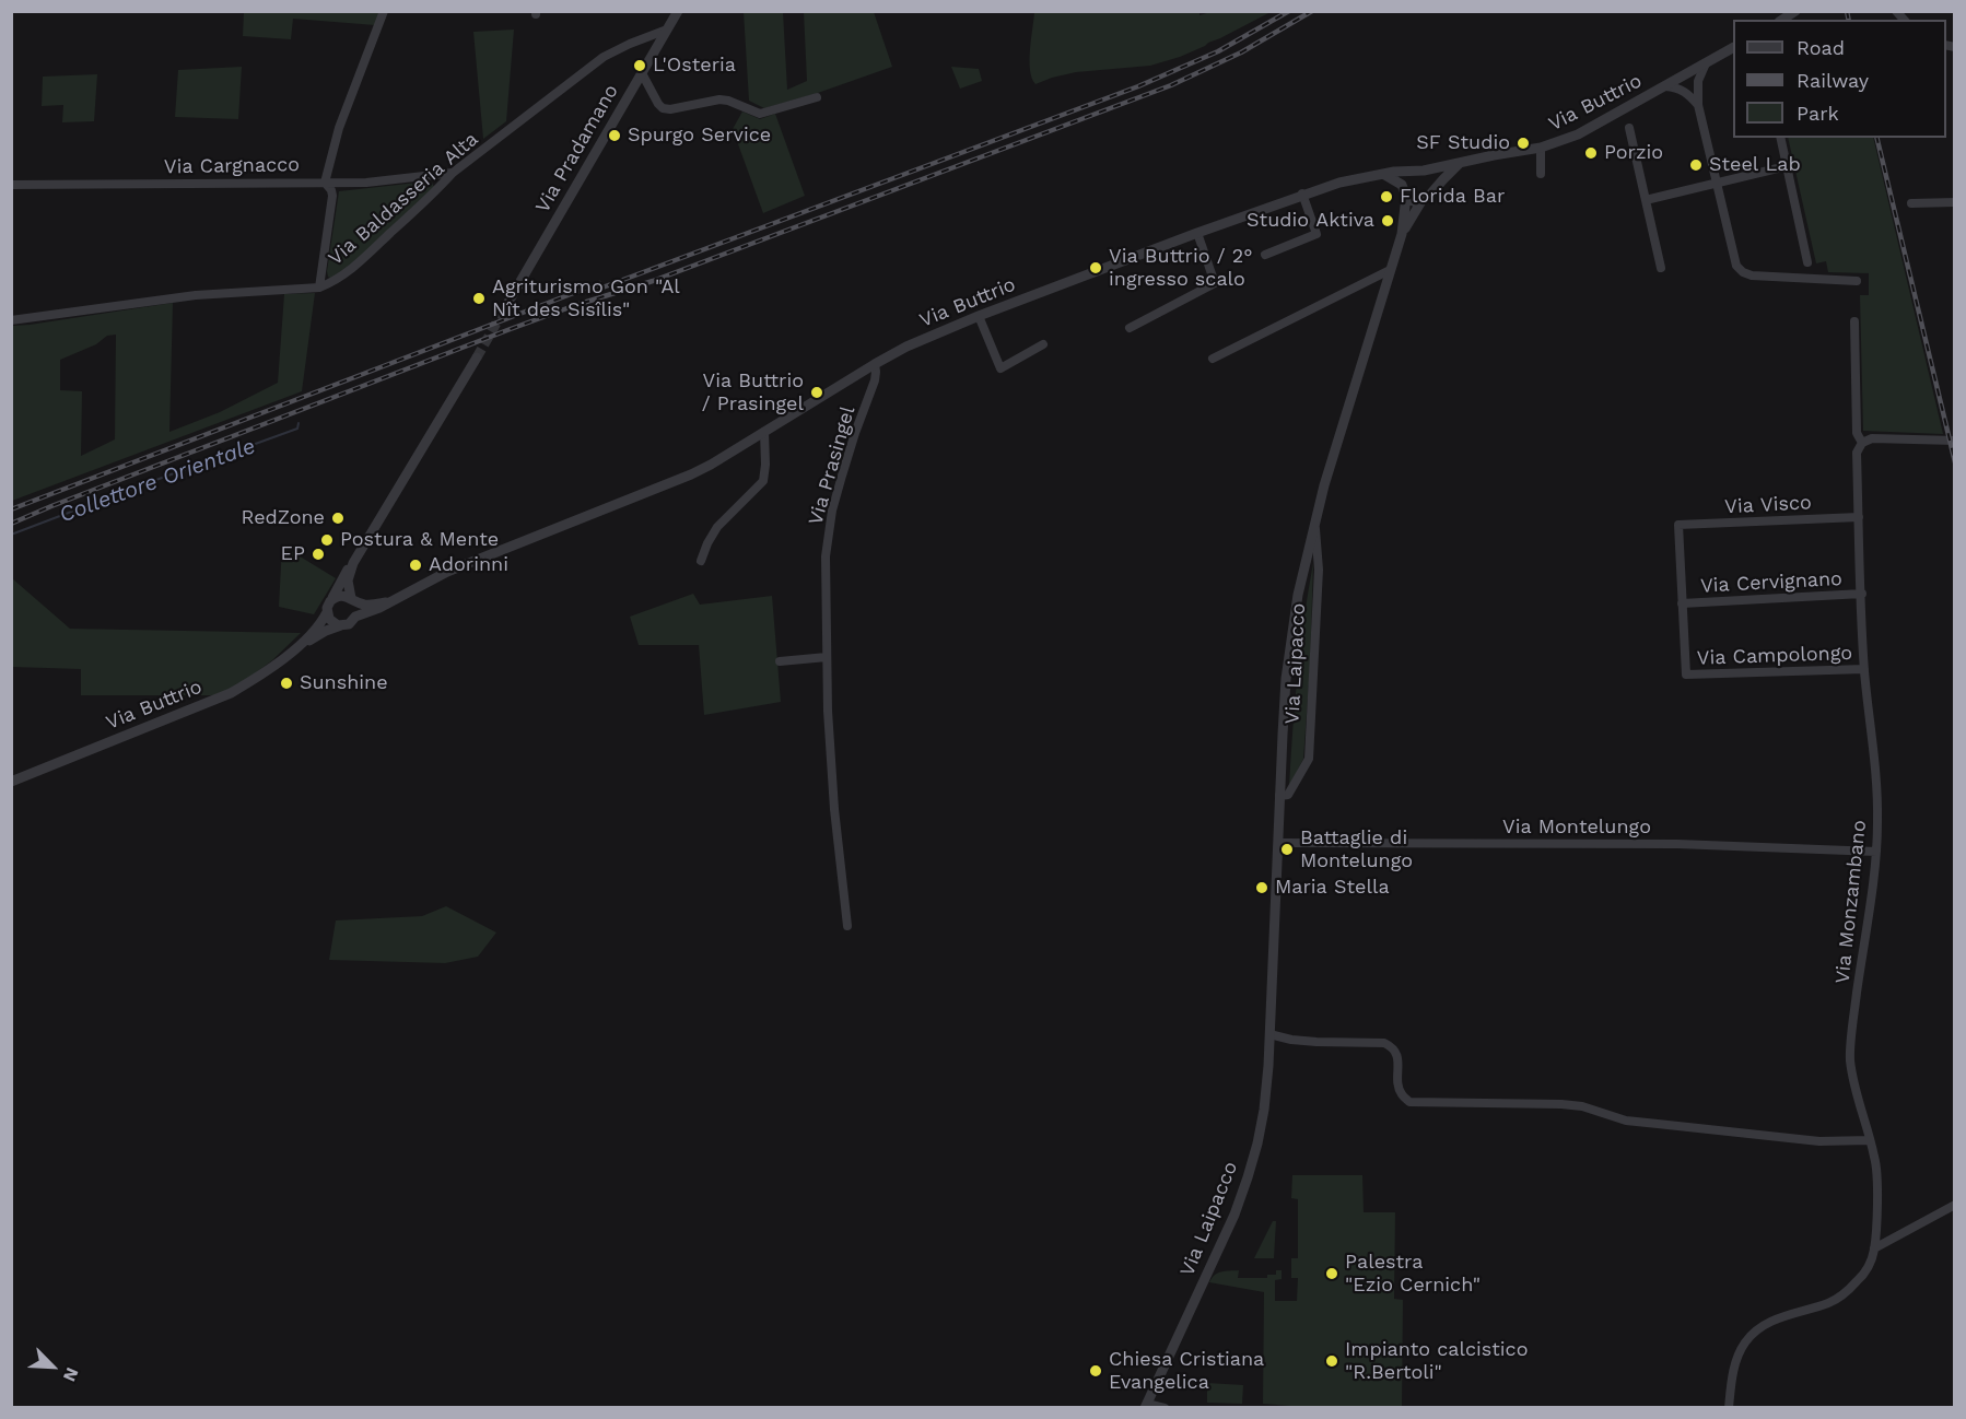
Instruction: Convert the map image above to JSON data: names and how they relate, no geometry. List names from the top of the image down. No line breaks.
{"streets":{"street":["Via Buttrio","Via Pradamano","Via Cargnacco","Via Baldasseria Alta","Via Prasingel","Via Visco","Via Cervignano","Via Campolongo","Via Laipacco","Via Montelungo","Via Monzambano"]},"crossings":[["Via Buttrio","Via Prasingel"],["Via Buttrio","Via Laipacco"],["Via Pradamano","Via Baldasseria Alta"],["Via Cargnacco","Via Baldasseria Alta"],["Via Visco","Via Cervignano"],["Via Visco","Via Campolongo"],["Via Visco","Via Monzambano"],["Via Cervignano","Via Campolongo"],["Via Cervignano","Via Monzambano"],["Via Campolongo","Via Monzambano"],["Via Laipacco","Via Montelungo"],["Via Montelungo","Via Monzambano"]],"water":["Collettore Orientale"],"places":["L'Osteria","Spurgo Service","SF Studio","Porzio","Steel Lab","Florida Bar","Studio Aktiva","Via Buttrio / 2° ingresso scalo","Agriturismo Gon \"Al Nît des Sisîlis\"","Via Buttrio / Prasingel","RedZone","Postura & Mente","EP","Adorinni","Sunshine","Battaglie di Montelungo","Maria Stella","Palestra \"Ezio Cernich\"","Impianto calcistico \"R.Bertoli\"","Chiesa Cristiana Evangelica"],"legend":["Road","Railway","Park"],"north":"bottom right"}
